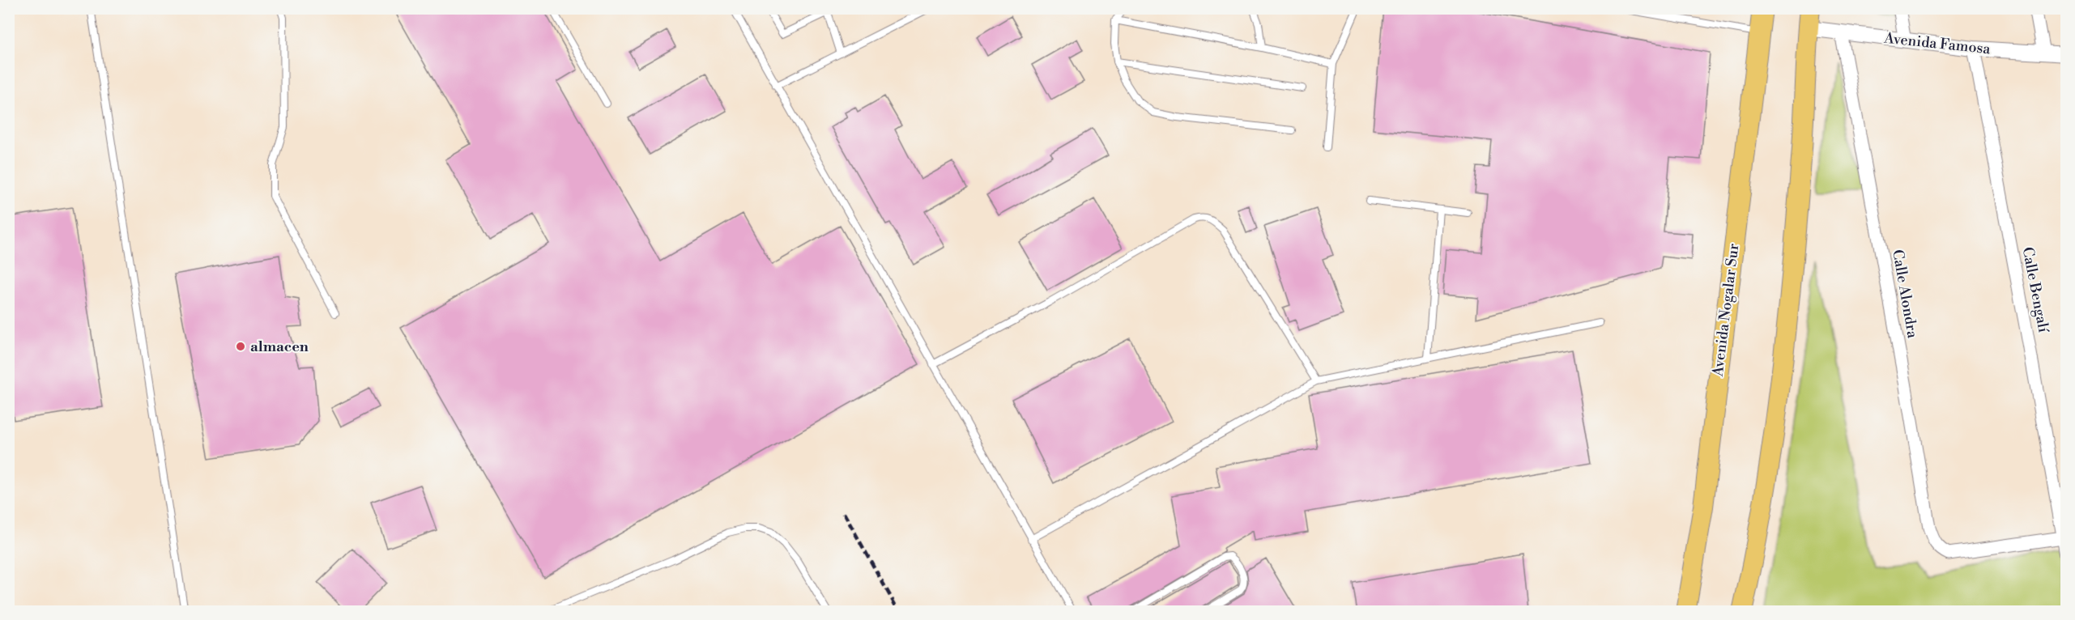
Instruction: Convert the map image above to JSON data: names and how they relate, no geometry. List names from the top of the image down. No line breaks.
{"streets":{"highway":["Avenida Nogalar Sur"],"street":["Avenida Famosa","Calle Bengalí","Calle Alondra"]},"crossings":[["Avenida Famosa","Calle Bengalí"],["Avenida Famosa","Calle Alondra"],["Calle Bengalí","Calle Alondra"]],"places":["almacen"]}
